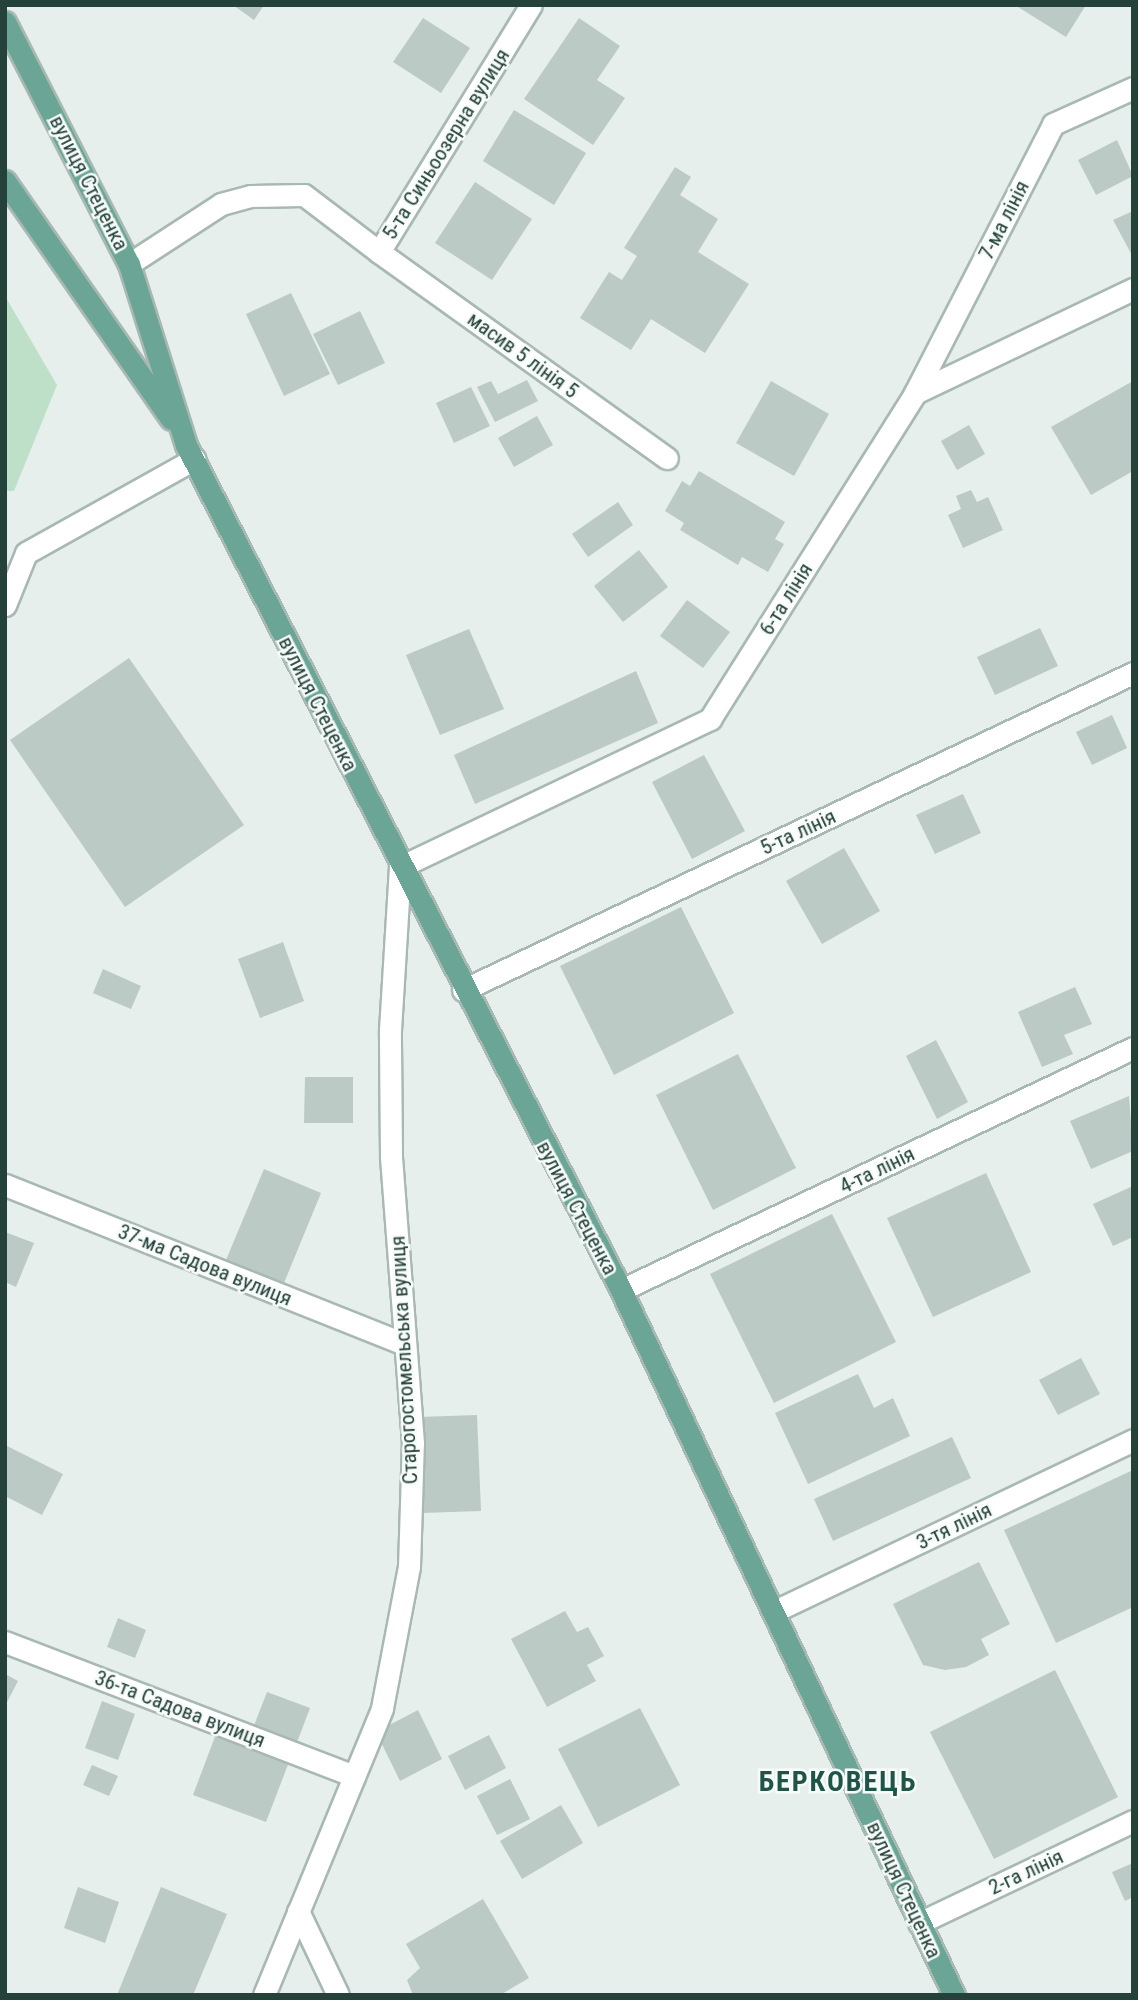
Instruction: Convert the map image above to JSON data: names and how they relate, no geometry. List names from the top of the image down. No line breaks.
{"streets":{"main road":["вулиця Стеценка"],"street":["5-та Синьоозерна вулиця","7-ма лінія","масив 5 лінія 5","6-та лінія","5-та лінія","4-та лінія","37-ма Садова вулиця","Старогостомельська вулиця","3-тя лінія","36-та Садова вулиця","2-га лінія"]},"crossings":[["5-та Синьоозерна вулиця","вулиця Стеценка"],["5-та Синьоозерна вулиця","масив 5 лінія 5"],["вулиця Стеценка","6-та лінія"],["вулиця Стеценка","5-та лінія"],["вулиця Стеценка","4-та лінія"],["вулиця Стеценка","Старогостомельська вулиця"],["вулиця Стеценка","3-тя лінія"],["вулиця Стеценка","2-га лінія"],["7-ма лінія","6-та лінія"],["6-та лінія","Старогостомельська вулиця"],["37-ма Садова вулиця","Старогостомельська вулиця"],["Старогостомельська вулиця","36-та Садова вулиця"]],"districts":["БЕРКОВЕЦЬ"]}
